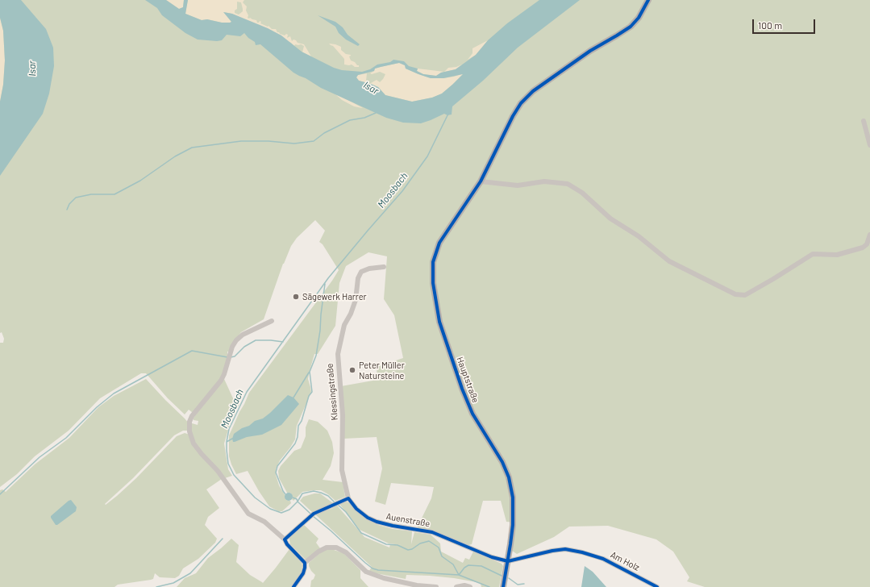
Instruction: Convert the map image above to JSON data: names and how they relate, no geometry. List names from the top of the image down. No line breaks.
{"streets":{"main road":["Hauptstraße"],"street":["Klessingstraße","Auenstraße","Am Holz"]},"crossings":[["Hauptstraße","Auenstraße"],["Hauptstraße","Am Holz"],["Klessingstraße","Auenstraße"],["Auenstraße","Am Holz"]],"water":["Isar","Moosbach"],"places":["Sägewerk Harrer","Peter Müller Natursteine"],"scale_bar":"100 m"}
